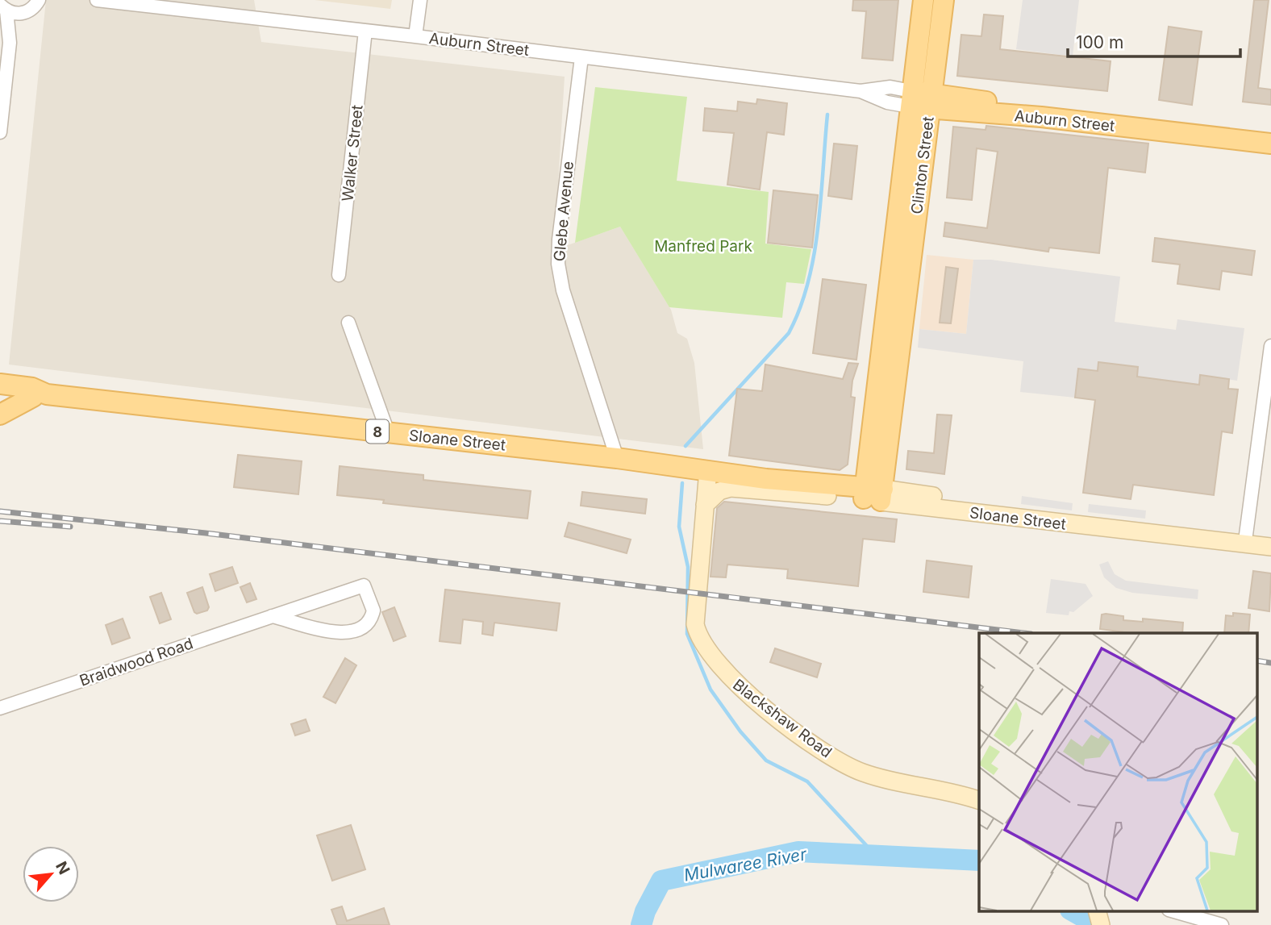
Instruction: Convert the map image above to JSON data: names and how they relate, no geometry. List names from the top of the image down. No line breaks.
{"streets":{"main road":["Auburn Street","Clinton Street","8","Sloane Street"],"street":["Walker Street","Glebe Avenue","Braidwood Road","Blackshaw Road"]},"crossings":[["Auburn Street","Walker Street"],["Auburn Street","Clinton Street"],["Auburn Street","Glebe Avenue"],["Clinton Street","Sloane Street"],["Glebe Avenue","Sloane Street"],["Sloane Street","Blackshaw Road"]],"water":["Mulwaree River"],"parks":["Manfred Park"],"scale_bar":"100 m","north":"top right"}
